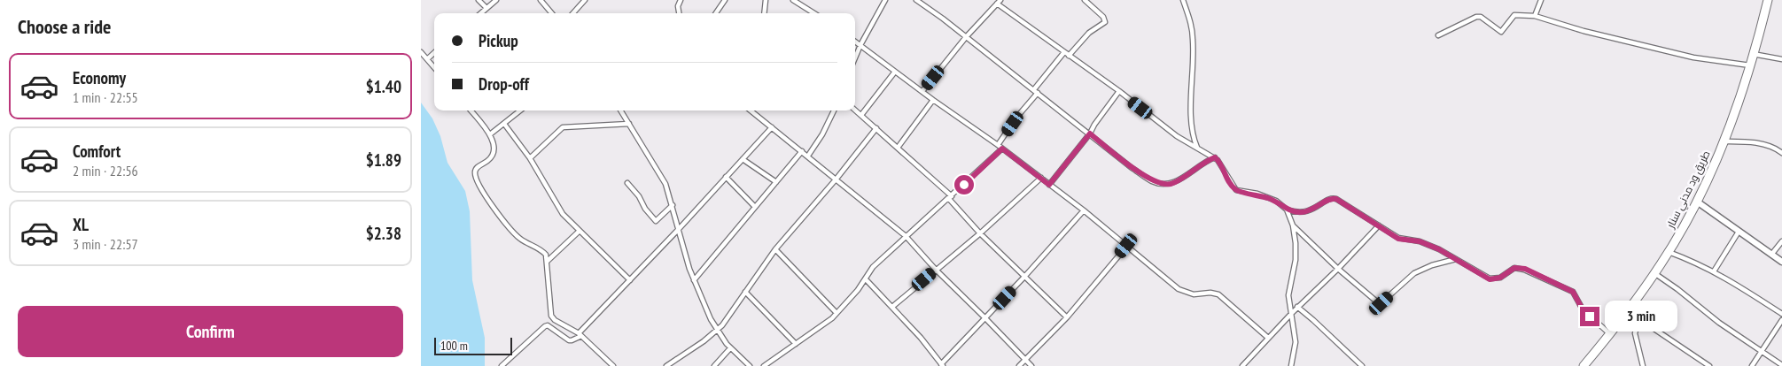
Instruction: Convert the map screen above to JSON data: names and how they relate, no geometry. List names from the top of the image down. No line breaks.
{"streets":{"highway":["طريق ود مدني سنار"]},"scale_bar":"100 m","page":{"heading":"Choose a ride","banner":["Pickup","Drop-off"],"list":[{"name":"Economy","note":"1 min · 22:55","value":"$1.40"},{"name":"Comfort","note":"2 min · 22:56","value":"$1.89"},{"name":"XL","note":"3 min · 22:57","value":"$2.38"}],"buttons":"Confirm","bubble":"3 min","scale":"100 m"}}
